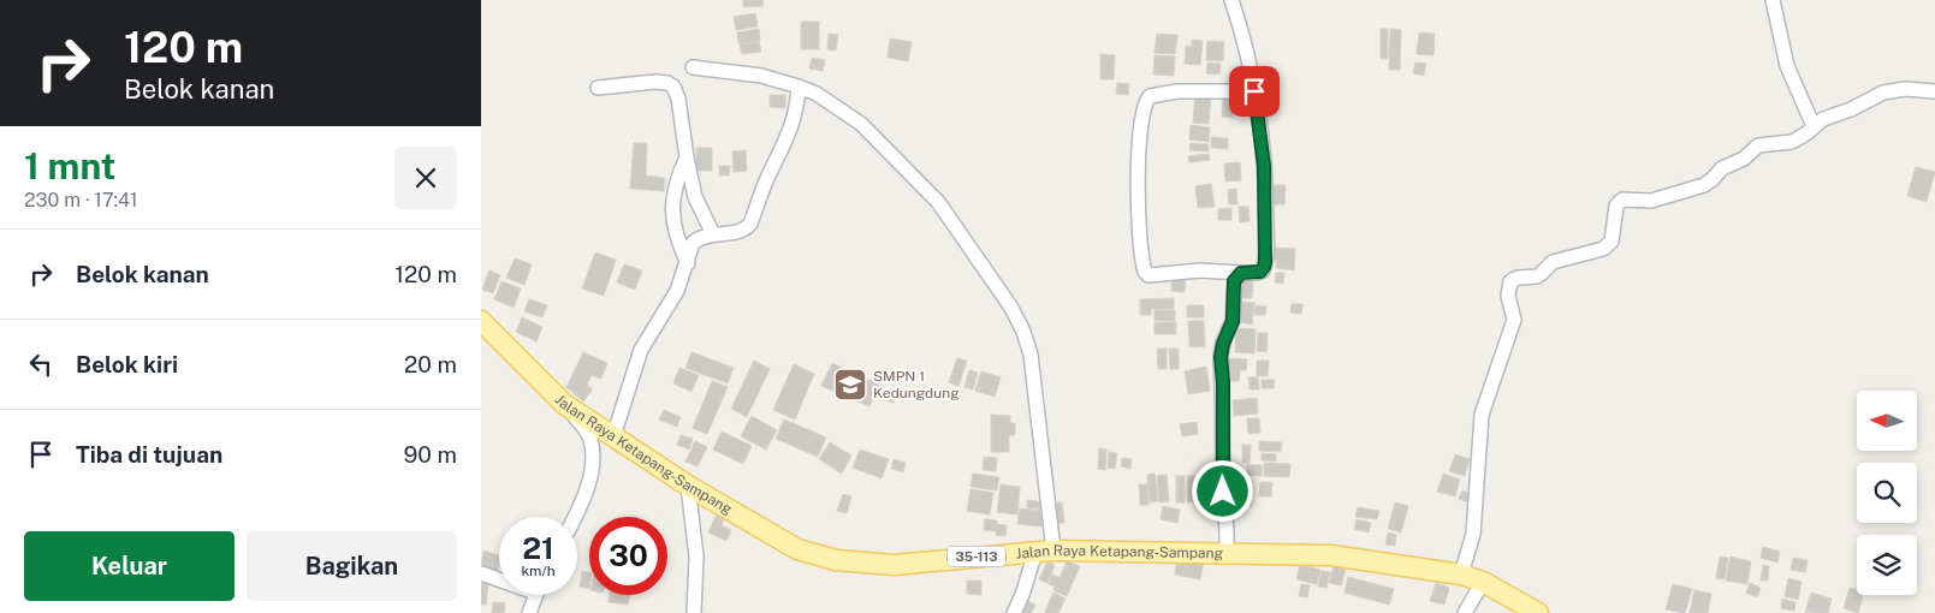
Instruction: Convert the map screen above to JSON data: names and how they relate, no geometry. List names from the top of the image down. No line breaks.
{"streets":{"main road":["Jalan Raya Ketapang-Sampang","35-113"]},"places":{"school or university":["SMPN 1 Kedungdung"]},"north":"left","page":{"turn":["120 m","Belok kanan"],"heading":["1 mnt","230 m · 17:41"],"list":[{"name":"Belok kanan","value":"120 m"},{"name":"Belok kiri","value":"20 m"},{"name":"Tiba di tujuan","value":"90 m"}],"speed":"21 km/h","limit":"30","buttons":["Keluar","Bagikan"]}}
